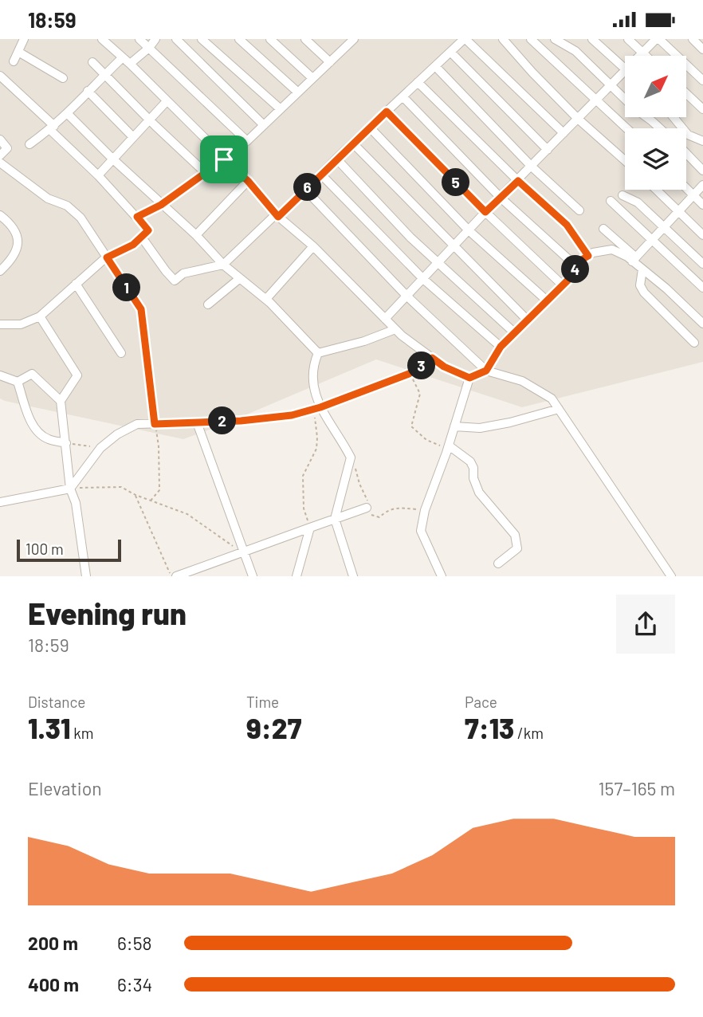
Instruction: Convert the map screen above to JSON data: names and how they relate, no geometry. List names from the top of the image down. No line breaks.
{"scale_bar":"100 m","north":"top right","page":{"status":"18:59","pins":["5","6","4","1","3","2"],"scale":"100 m","heading":["Evening run","18:59"],"stats":[["Distance","1.31 km"],["Time","9:27"],["Pace","7:13 /km"]],"chart":["Elevation","157–165 m"],"list":[{"name":"200 m","note":"6:58"},{"name":"400 m","note":"6:34"}]}}
